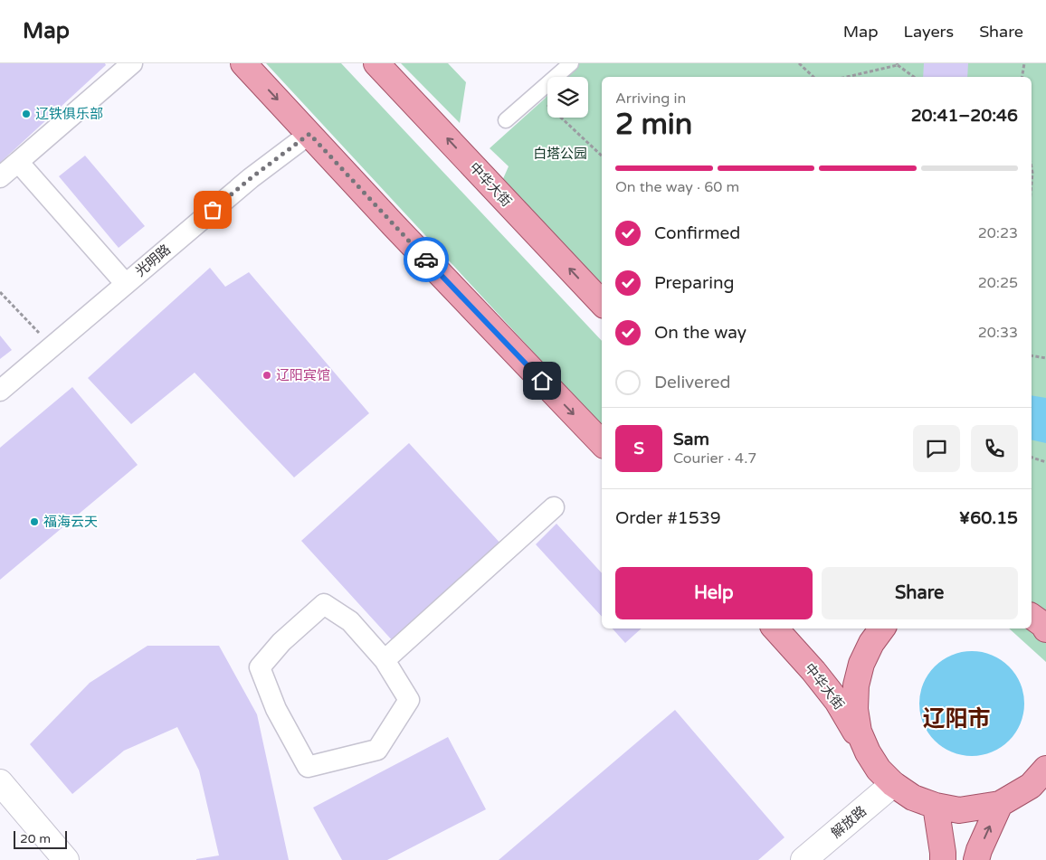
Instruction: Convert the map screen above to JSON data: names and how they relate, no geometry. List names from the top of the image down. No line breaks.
{"streets":{"main road":["中华大街","解放路"],"street":["光明路"]},"districts":["辽阳市"],"parks":["白塔公园"],"places":["辽铁俱乐部","辽阳宾馆","福海云天"],"scale_bar":"20 m","page":{"header":"Map","nav":["Map","Layers","Share"],"heading":["2 min","Arriving in","20:41–20:46"],"panel":["Sam","Courier · 4.7","Order #1539","¥60.15"],"bar":"On the way · 60 m","list":[["Confirmed","20:23"],["Preparing","20:25"],["On the way","20:33"],"Delivered"],"round":"S","buttons":["Help","Share"],"scale":"20 m"}}
